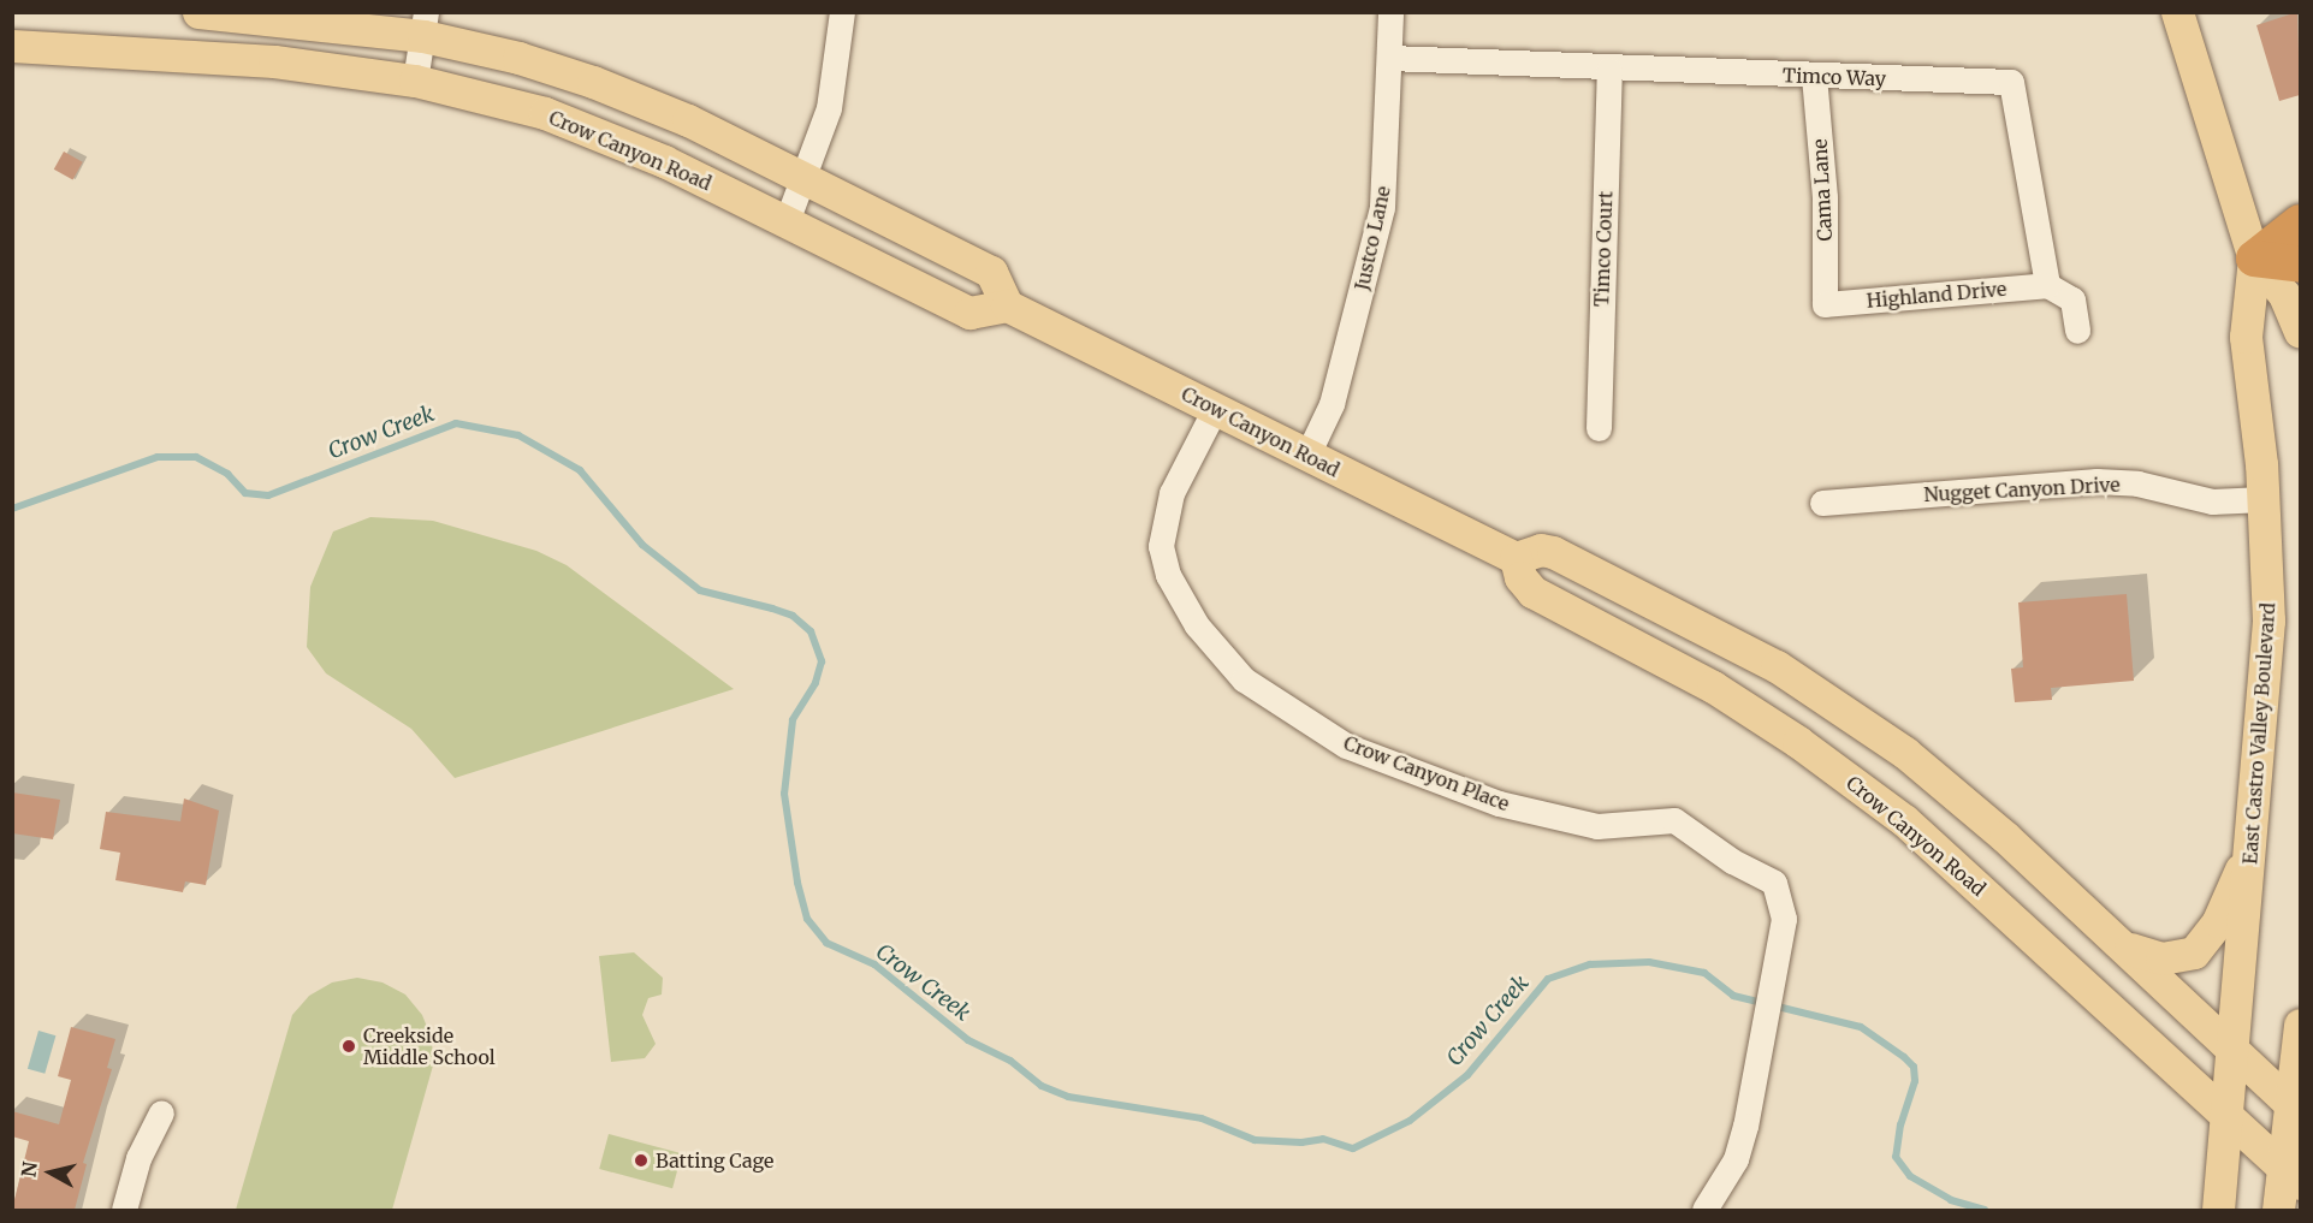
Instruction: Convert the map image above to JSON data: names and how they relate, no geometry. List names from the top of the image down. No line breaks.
{"streets":{"main road":["Crow Canyon Road","East Castro Valley Boulevard"],"street":["Timco Way","Cama Lane","Justco Lane","Timco Court","Highland Drive","Nugget Canyon Drive","Crow Canyon Place"]},"crossings":[["Timco Way","Cama Lane"],["Timco Way","Justco Lane"],["Timco Way","Timco Court"],["Timco Way","Highland Drive"],["Crow Canyon Road","Justco Lane"],["Crow Canyon Road","East Castro Valley Boulevard"],["Crow Canyon Road","Crow Canyon Place"],["Cama Lane","Highland Drive"],["Nugget Canyon Drive","East Castro Valley Boulevard"]],"water":["Crow Creek"],"places":["Creekside Middle School","Batting Cage"],"north":"left"}
